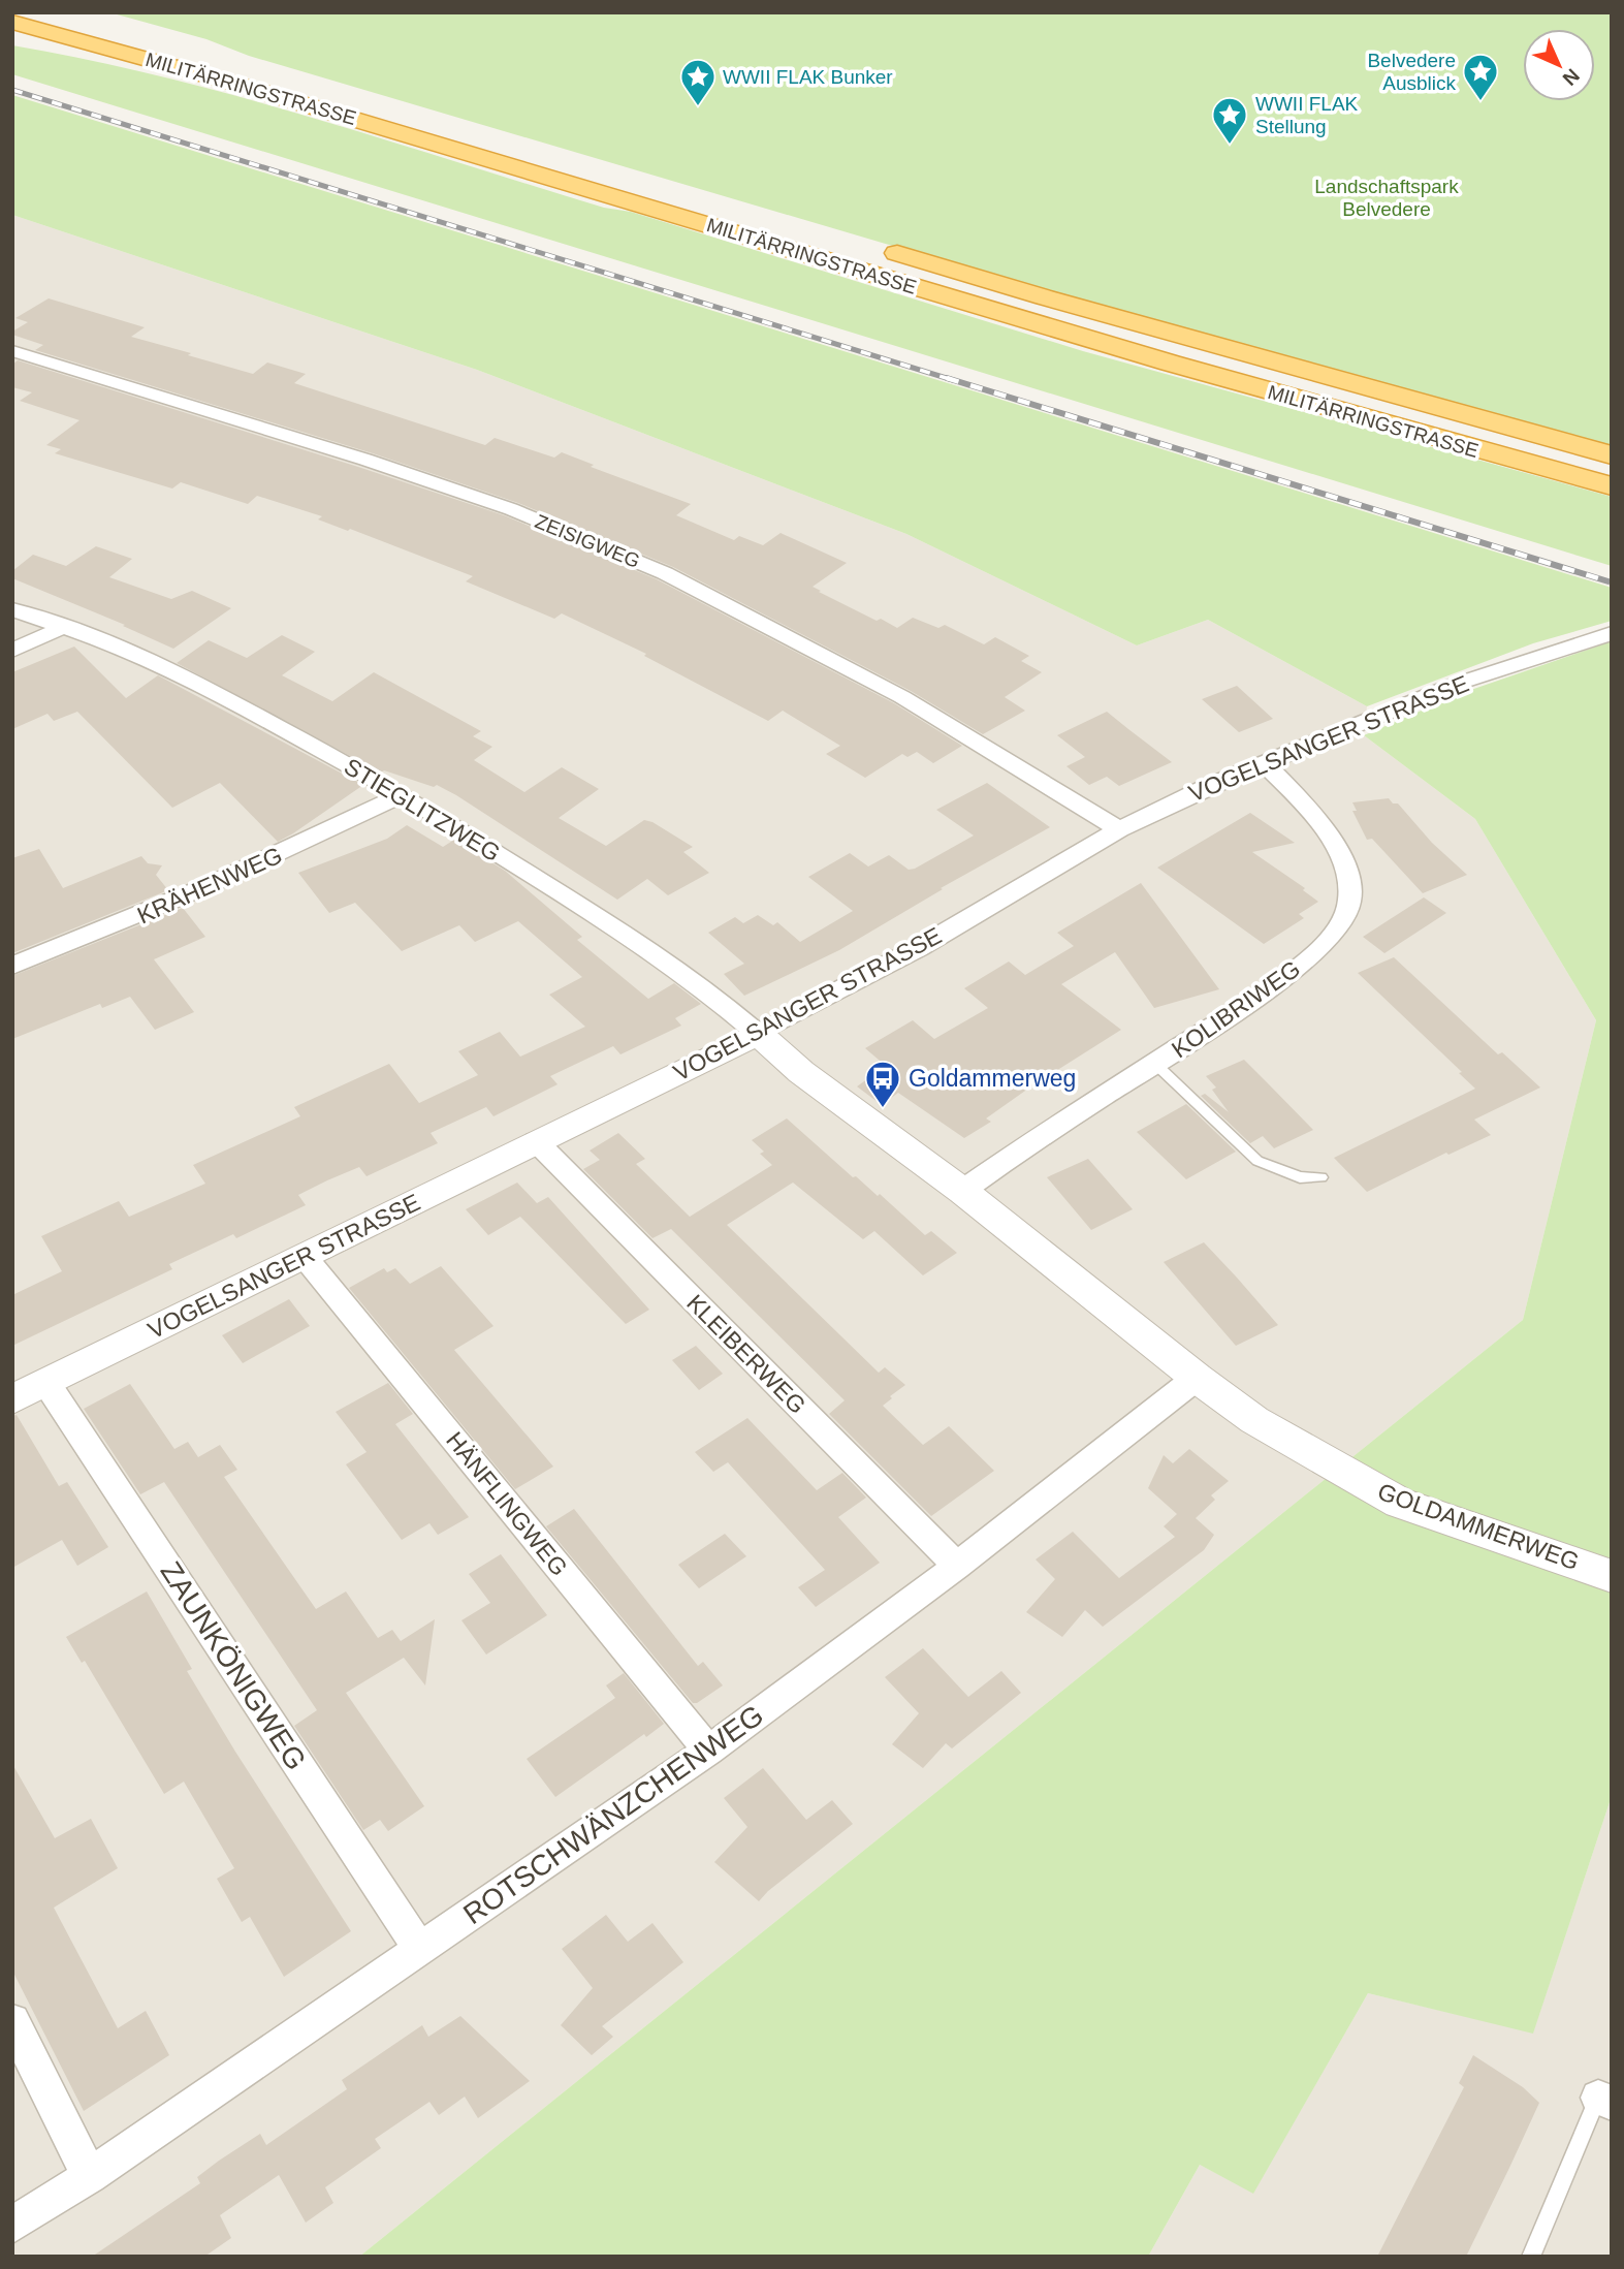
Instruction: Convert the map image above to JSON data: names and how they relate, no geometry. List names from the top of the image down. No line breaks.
{"streets":{"highway":["MILITÄRRINGSTRASSE"],"street":["ZEISIGWEG","VOGELSANGER STRASSE","STIEGLITZWEG","KRÄHENWEG","KOLIBRIWEG","KLEIBERWEG","HÄNFLINGWEG","GOLDAMMERWEG","ZAUNKÖNIGWEG","ROTSCHWÄNZCHENWEG"]},"crossings":[["ZEISIGWEG","VOGELSANGER STRASSE"],["VOGELSANGER STRASSE","STIEGLITZWEG"],["VOGELSANGER STRASSE","KOLIBRIWEG"],["VOGELSANGER STRASSE","KLEIBERWEG"],["VOGELSANGER STRASSE","HÄNFLINGWEG"],["VOGELSANGER STRASSE","GOLDAMMERWEG"],["VOGELSANGER STRASSE","ZAUNKÖNIGWEG"],["STIEGLITZWEG","KRÄHENWEG"],["STIEGLITZWEG","GOLDAMMERWEG"],["KOLIBRIWEG","GOLDAMMERWEG"],["KLEIBERWEG","ROTSCHWÄNZCHENWEG"],["HÄNFLINGWEG","ROTSCHWÄNZCHENWEG"],["GOLDAMMERWEG","ROTSCHWÄNZCHENWEG"],["ZAUNKÖNIGWEG","ROTSCHWÄNZCHENWEG"]],"parks":["Landschaftspark Belvedere"],"places":{"place":["Belvedere Ausblick","WWII FLAK Bunker","WWII FLAK Stellung"],"bus stop":["Goldammerweg"]},"north":"bottom right"}
